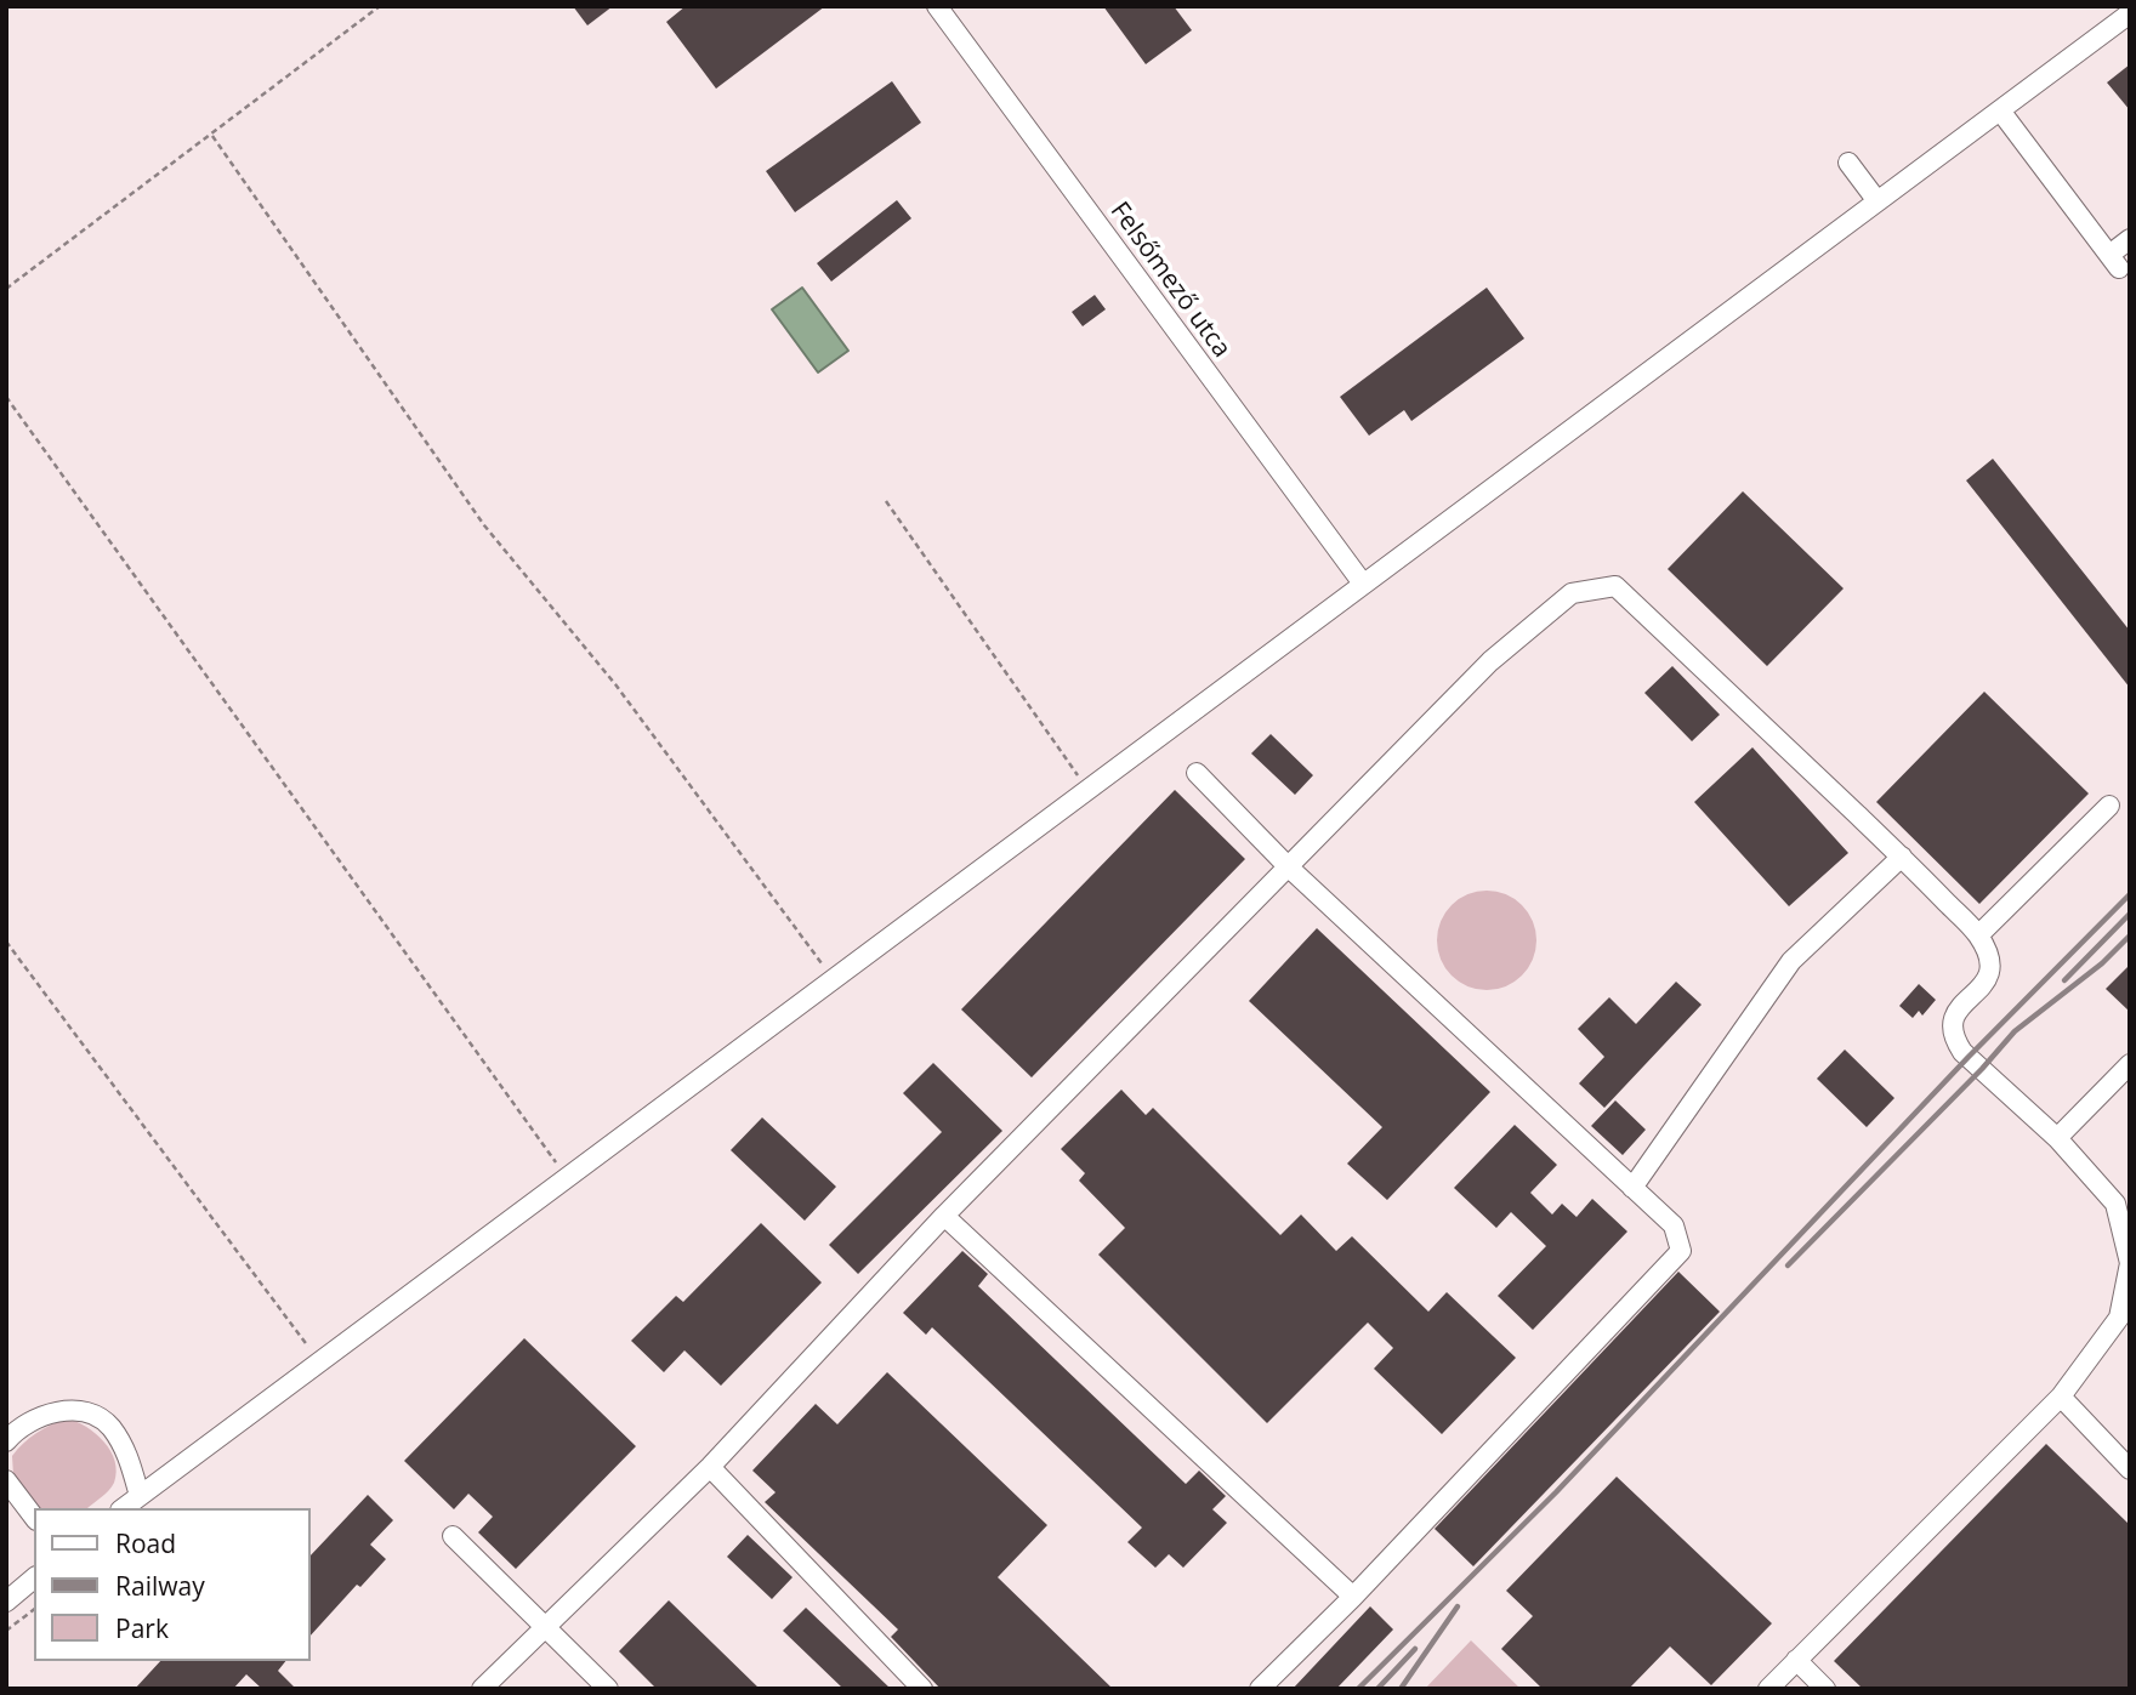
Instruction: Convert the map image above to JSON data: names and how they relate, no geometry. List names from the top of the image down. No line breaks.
{"streets":{"street":["Felsőmező utca"]},"legend":["Road","Railway","Park"]}
